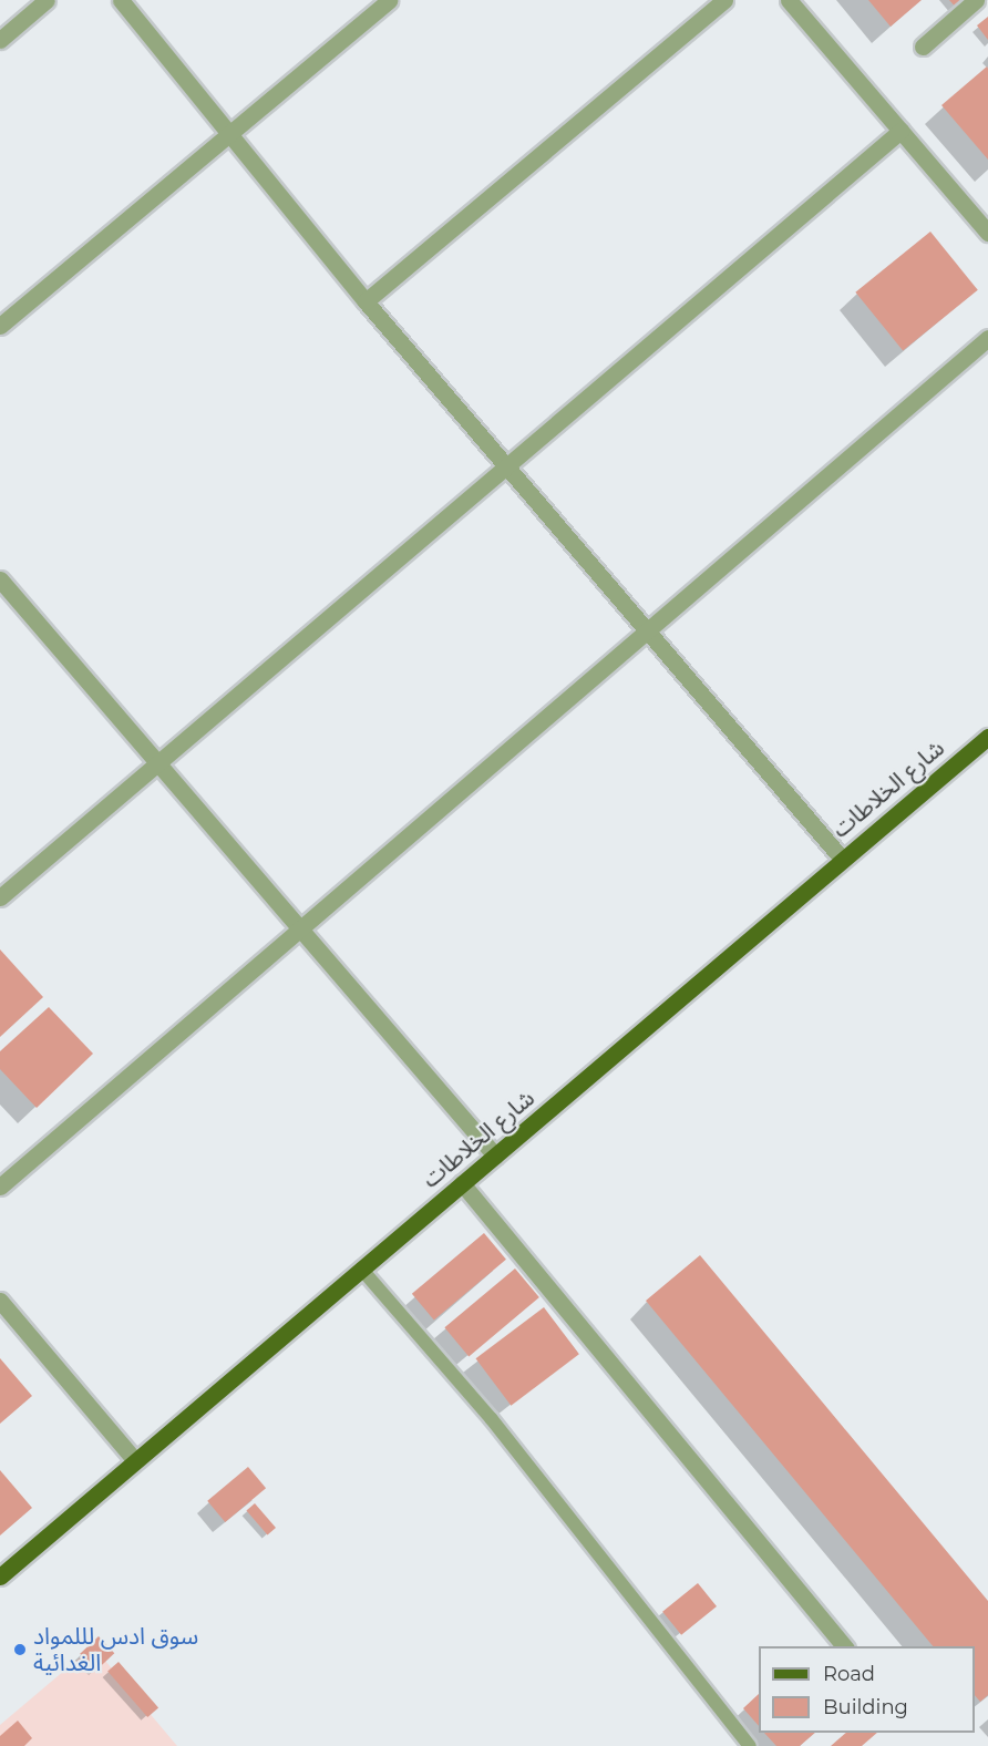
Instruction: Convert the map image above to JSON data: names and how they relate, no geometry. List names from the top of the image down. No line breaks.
{"streets":{"main road":["شارع الخلاطات"]},"places":["سوق ادس لللمواد الغدائية"],"legend":["Road","Building"]}
